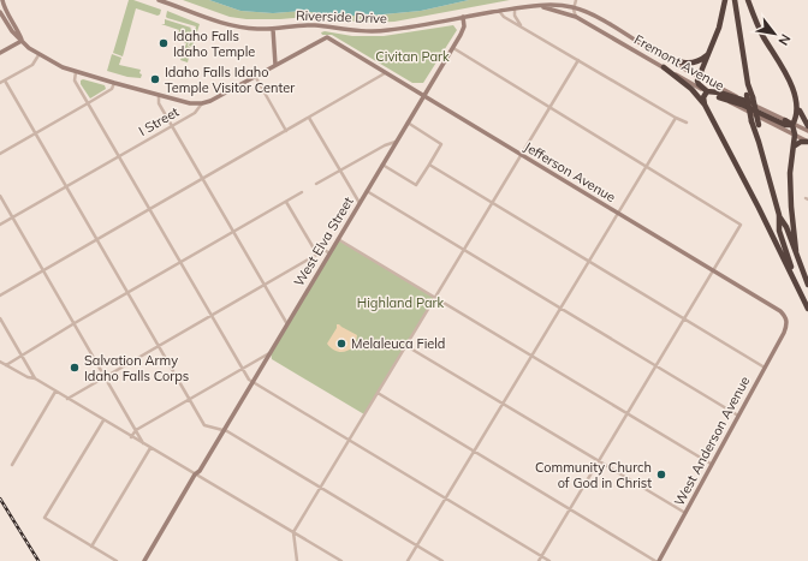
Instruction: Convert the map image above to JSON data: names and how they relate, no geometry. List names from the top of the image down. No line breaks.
{"streets":{"street":["Riverside Drive","Fremont Avenue","I Street","Jefferson Avenue","West Elva Street","West Anderson Avenue"]},"crossings":[["Riverside Drive","Fremont Avenue"],["Riverside Drive","West Elva Street"],["I Street","Jefferson Avenue"],["Jefferson Avenue","West Elva Street"],["Jefferson Avenue","West Anderson Avenue"]],"parks":["Civitan Park","Highland Park"],"places":["Idaho Falls Idaho Temple","Idaho Falls Idaho Temple Visitor Center","Melaleuca Field","Salvation Army Idaho Falls Corps","Community Church of God in Christ"],"north":"bottom right"}
